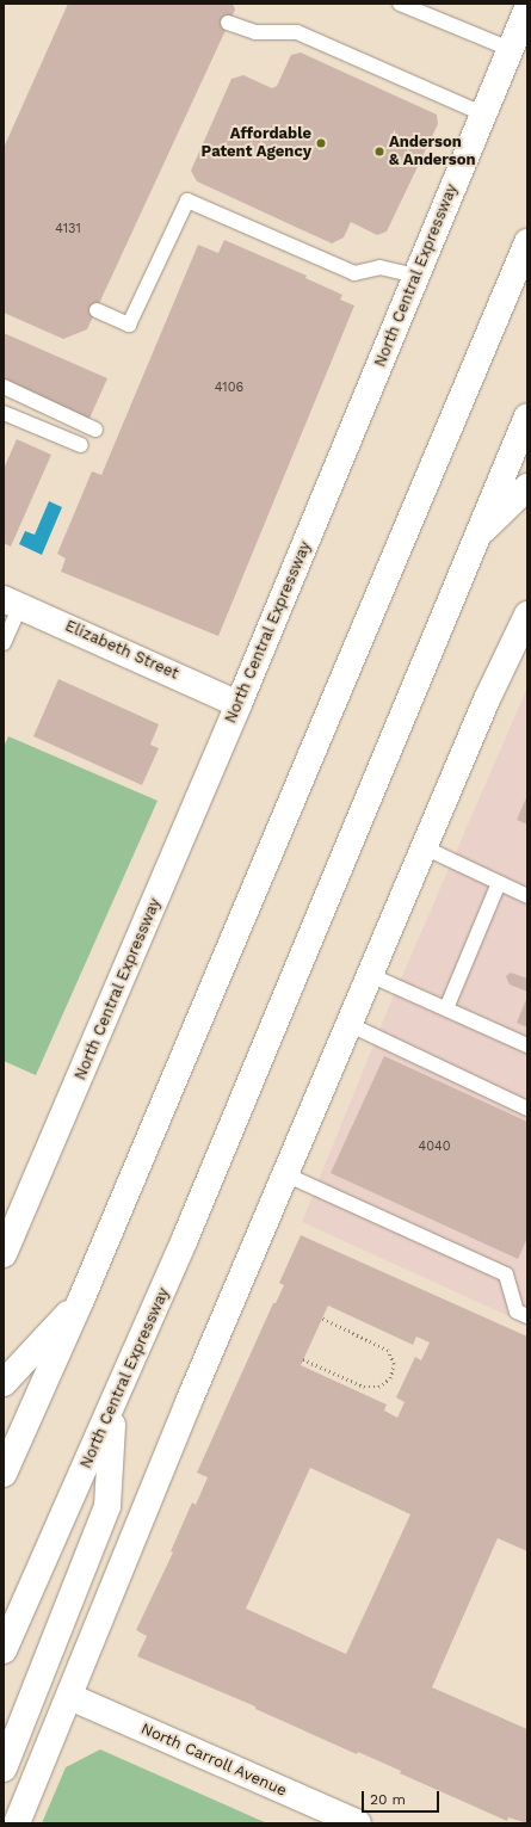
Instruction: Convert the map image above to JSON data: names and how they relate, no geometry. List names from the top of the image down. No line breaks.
{"streets":{"main road":["North Central Expressway","Elizabeth Street","North Carroll Avenue"]},"crossings":[["North Central Expressway","Elizabeth Street"]],"places":["Affordable Patent Agency","Anderson & Anderson"],"house_numbers":["4131","4106","4040"],"scale_bar":"20 m"}
